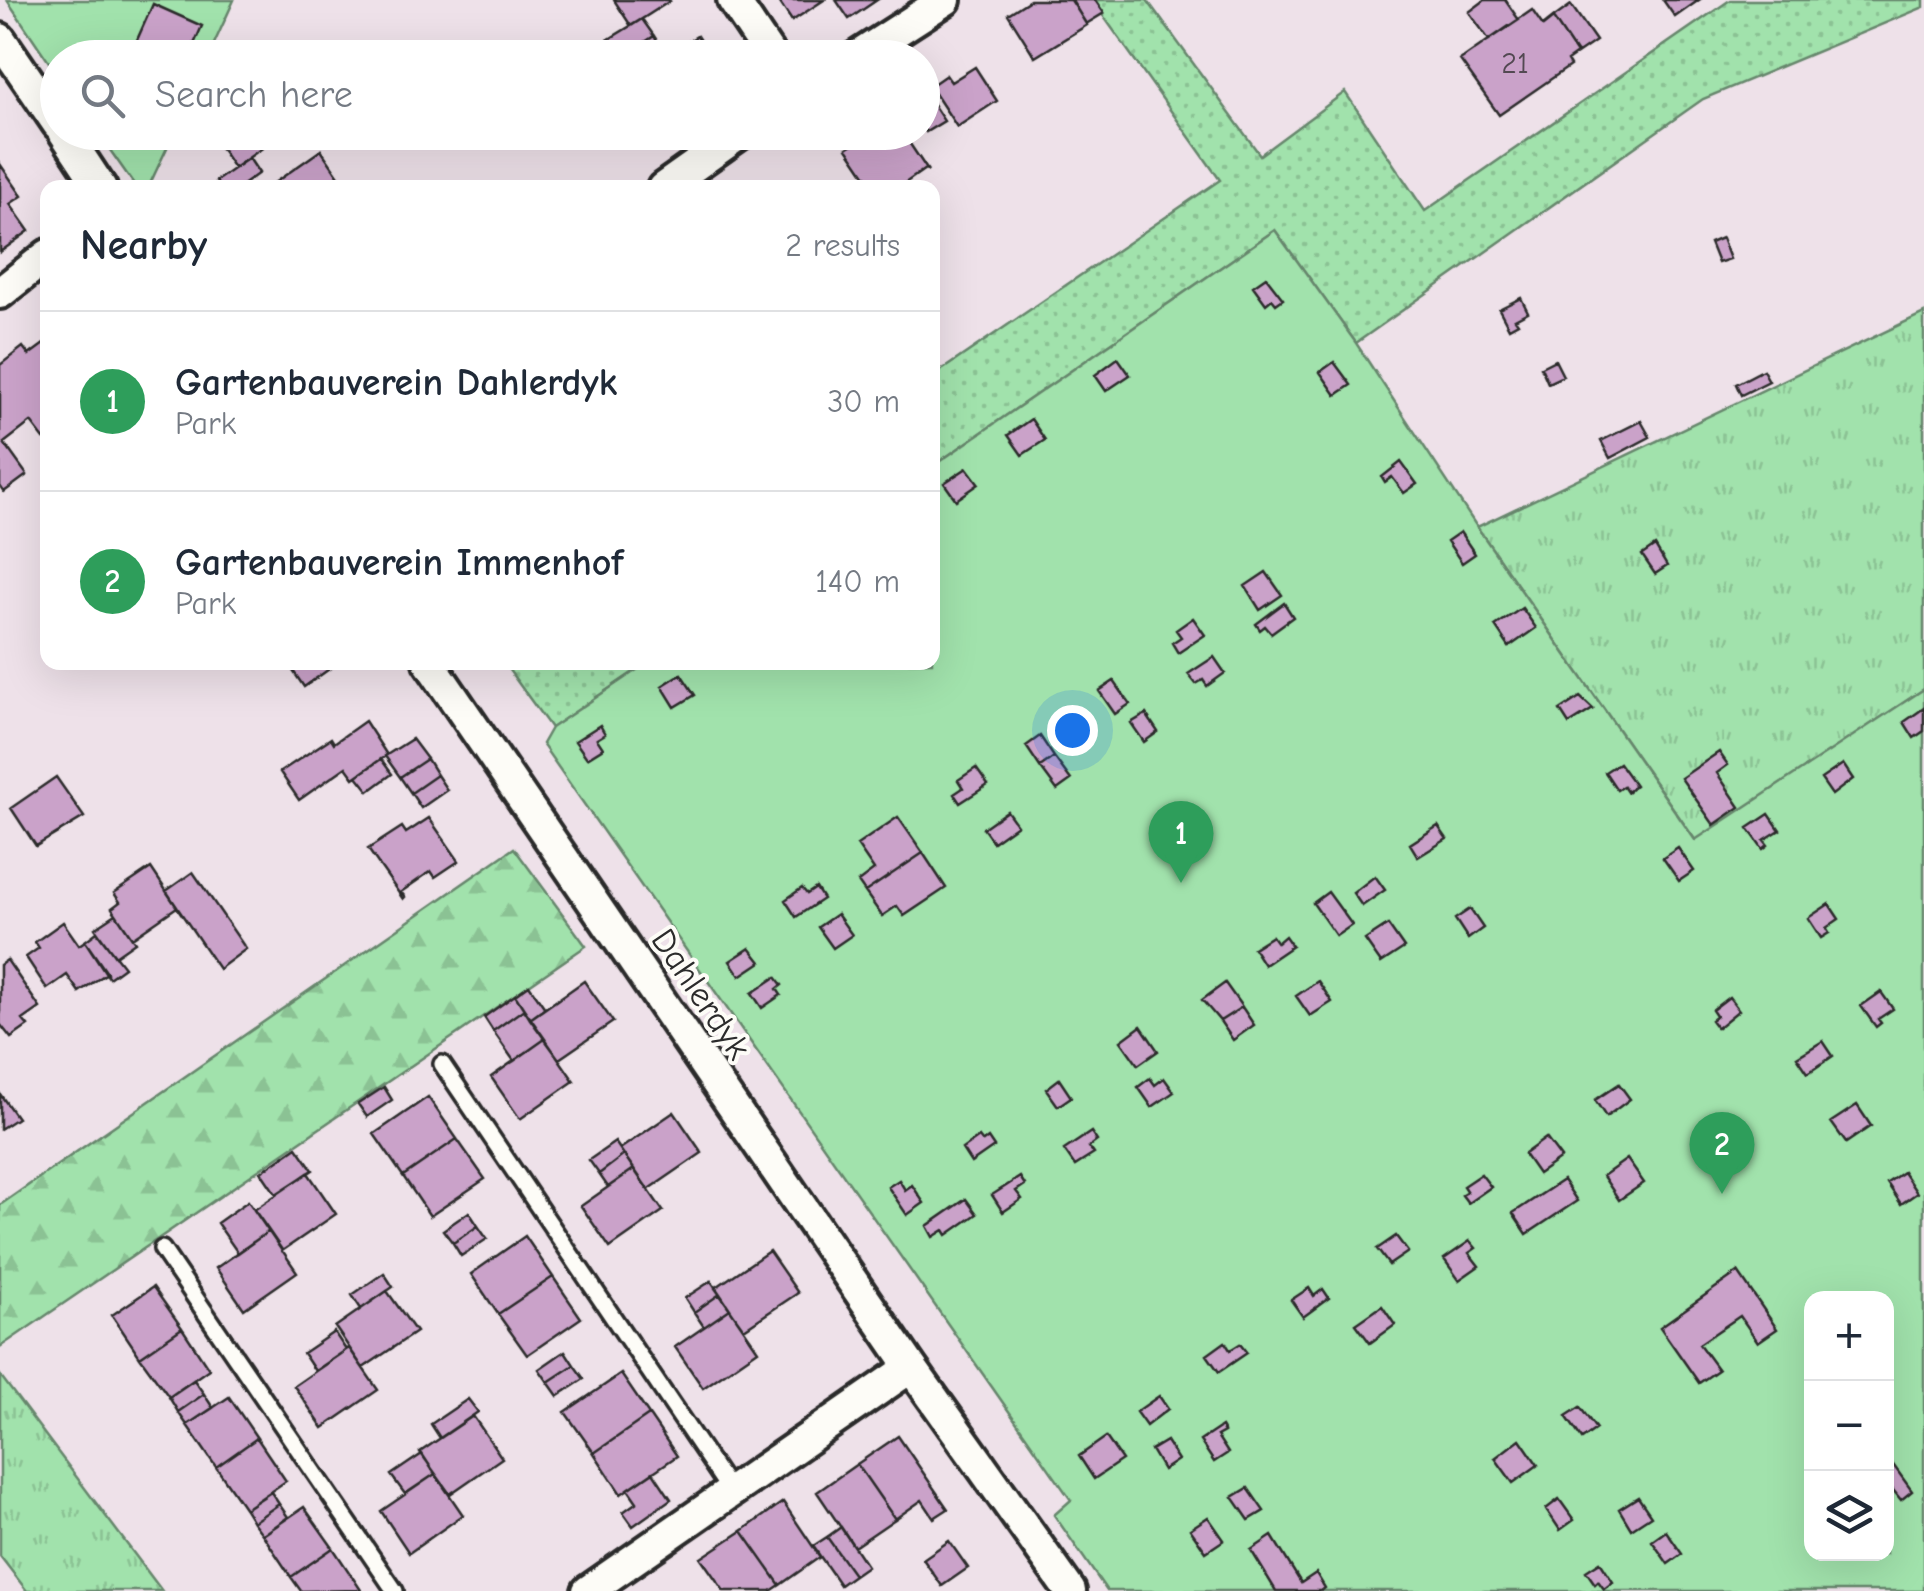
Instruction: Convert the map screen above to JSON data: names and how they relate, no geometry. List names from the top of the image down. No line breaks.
{"streets":{"street":["Dahlerdyk"]},"house_numbers":["21"],"page":{"search":"Search here","heading":["Nearby","2 results"],"list":[{"mark":"1","name":"Gartenbauverein Dahlerdyk","note":"Park","value":"30 m"},{"mark":"2","name":"Gartenbauverein Immenhof","note":"Park","value":"140 m"}],"pins":["1","2"],"map_buttons":["+","−"]}}
